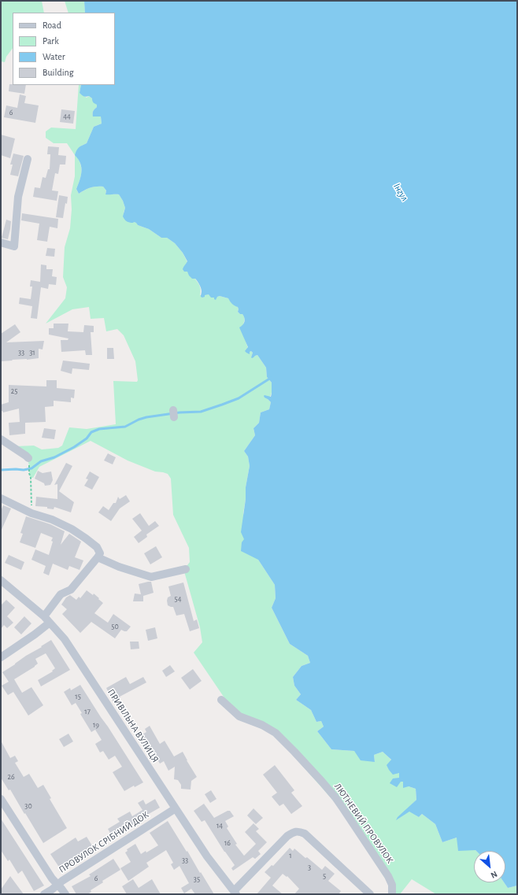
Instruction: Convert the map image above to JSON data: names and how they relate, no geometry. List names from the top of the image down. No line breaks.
{"streets":{"street":["ПРИВІЛЬНА ВУЛИЦЯ","ЛЮТНЕВИЙ ПРОВУЛОК","ПРОВУЛОК СРІБНИЙ ДОК"]},"crossings":[["ПРИВІЛЬНА ВУЛИЦЯ","ПРОВУЛОК СРІБНИЙ ДОК"]],"water":["Інгул"],"house_numbers":["6","44","33","31","25","54","50","15","17","19","26","30","14","16","1","33","3","5","6","35"],"legend":["Road","Park","Water","Building"],"north":"bottom right"}
